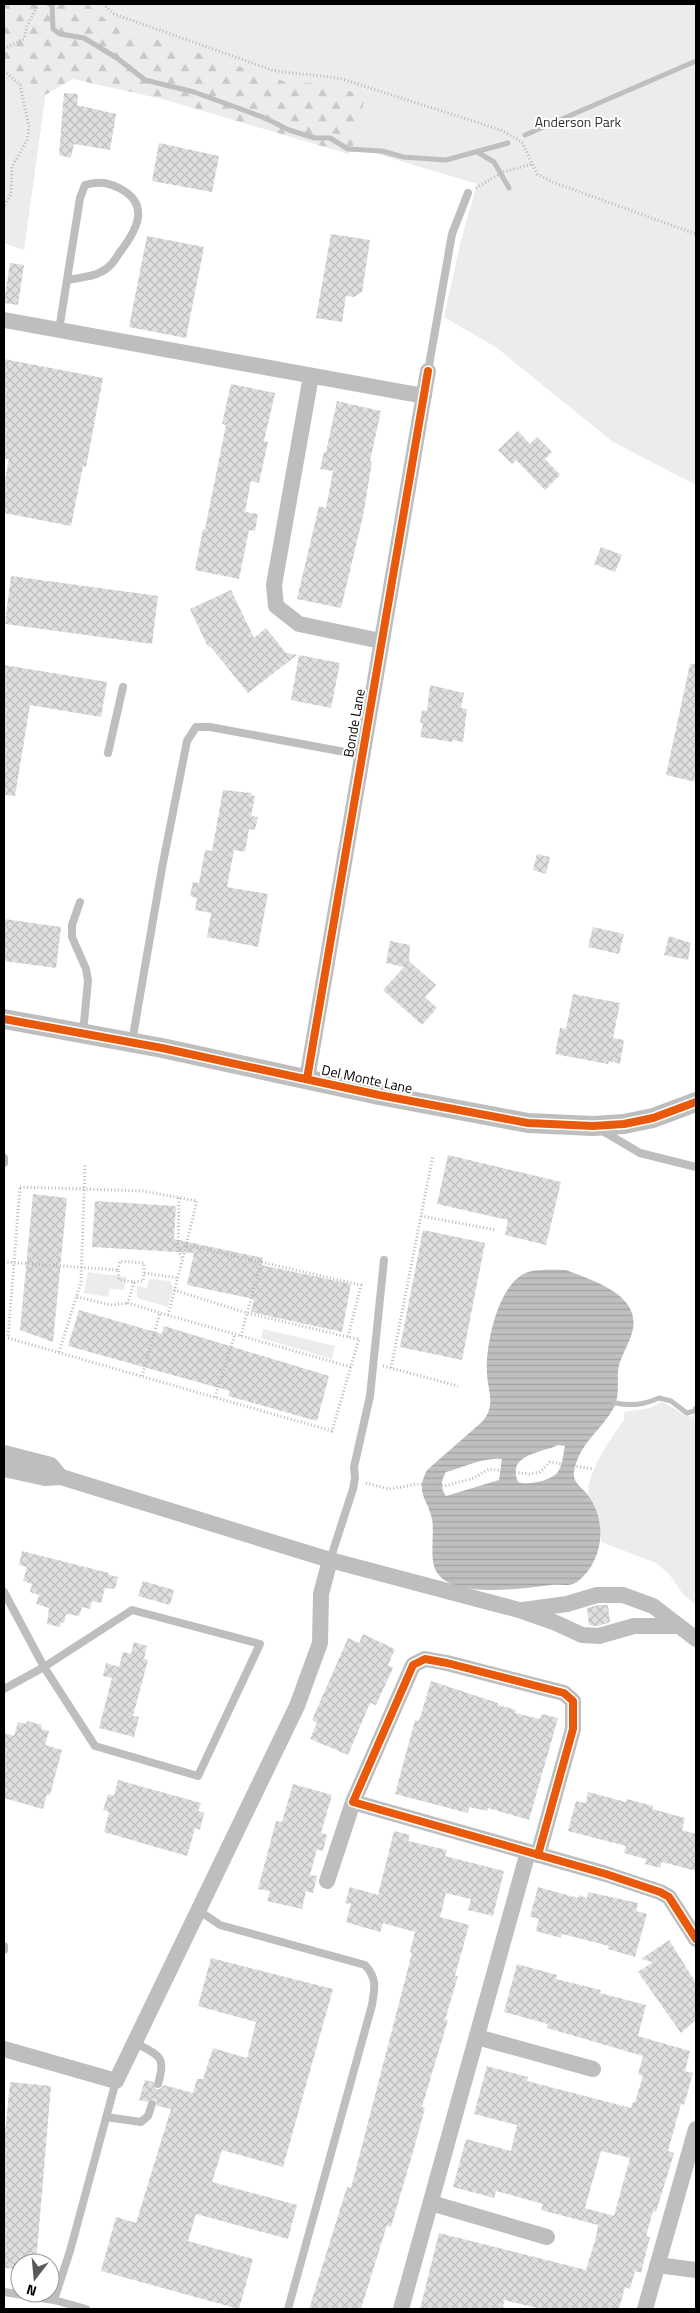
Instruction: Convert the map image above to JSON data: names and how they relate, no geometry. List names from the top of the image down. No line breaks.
{"streets":{"street":["Bonde Lane","Del Monte Lane"]},"crossings":[["Bonde Lane","Del Monte Lane"]],"parks":["Anderson Park"],"north":"bottom"}
